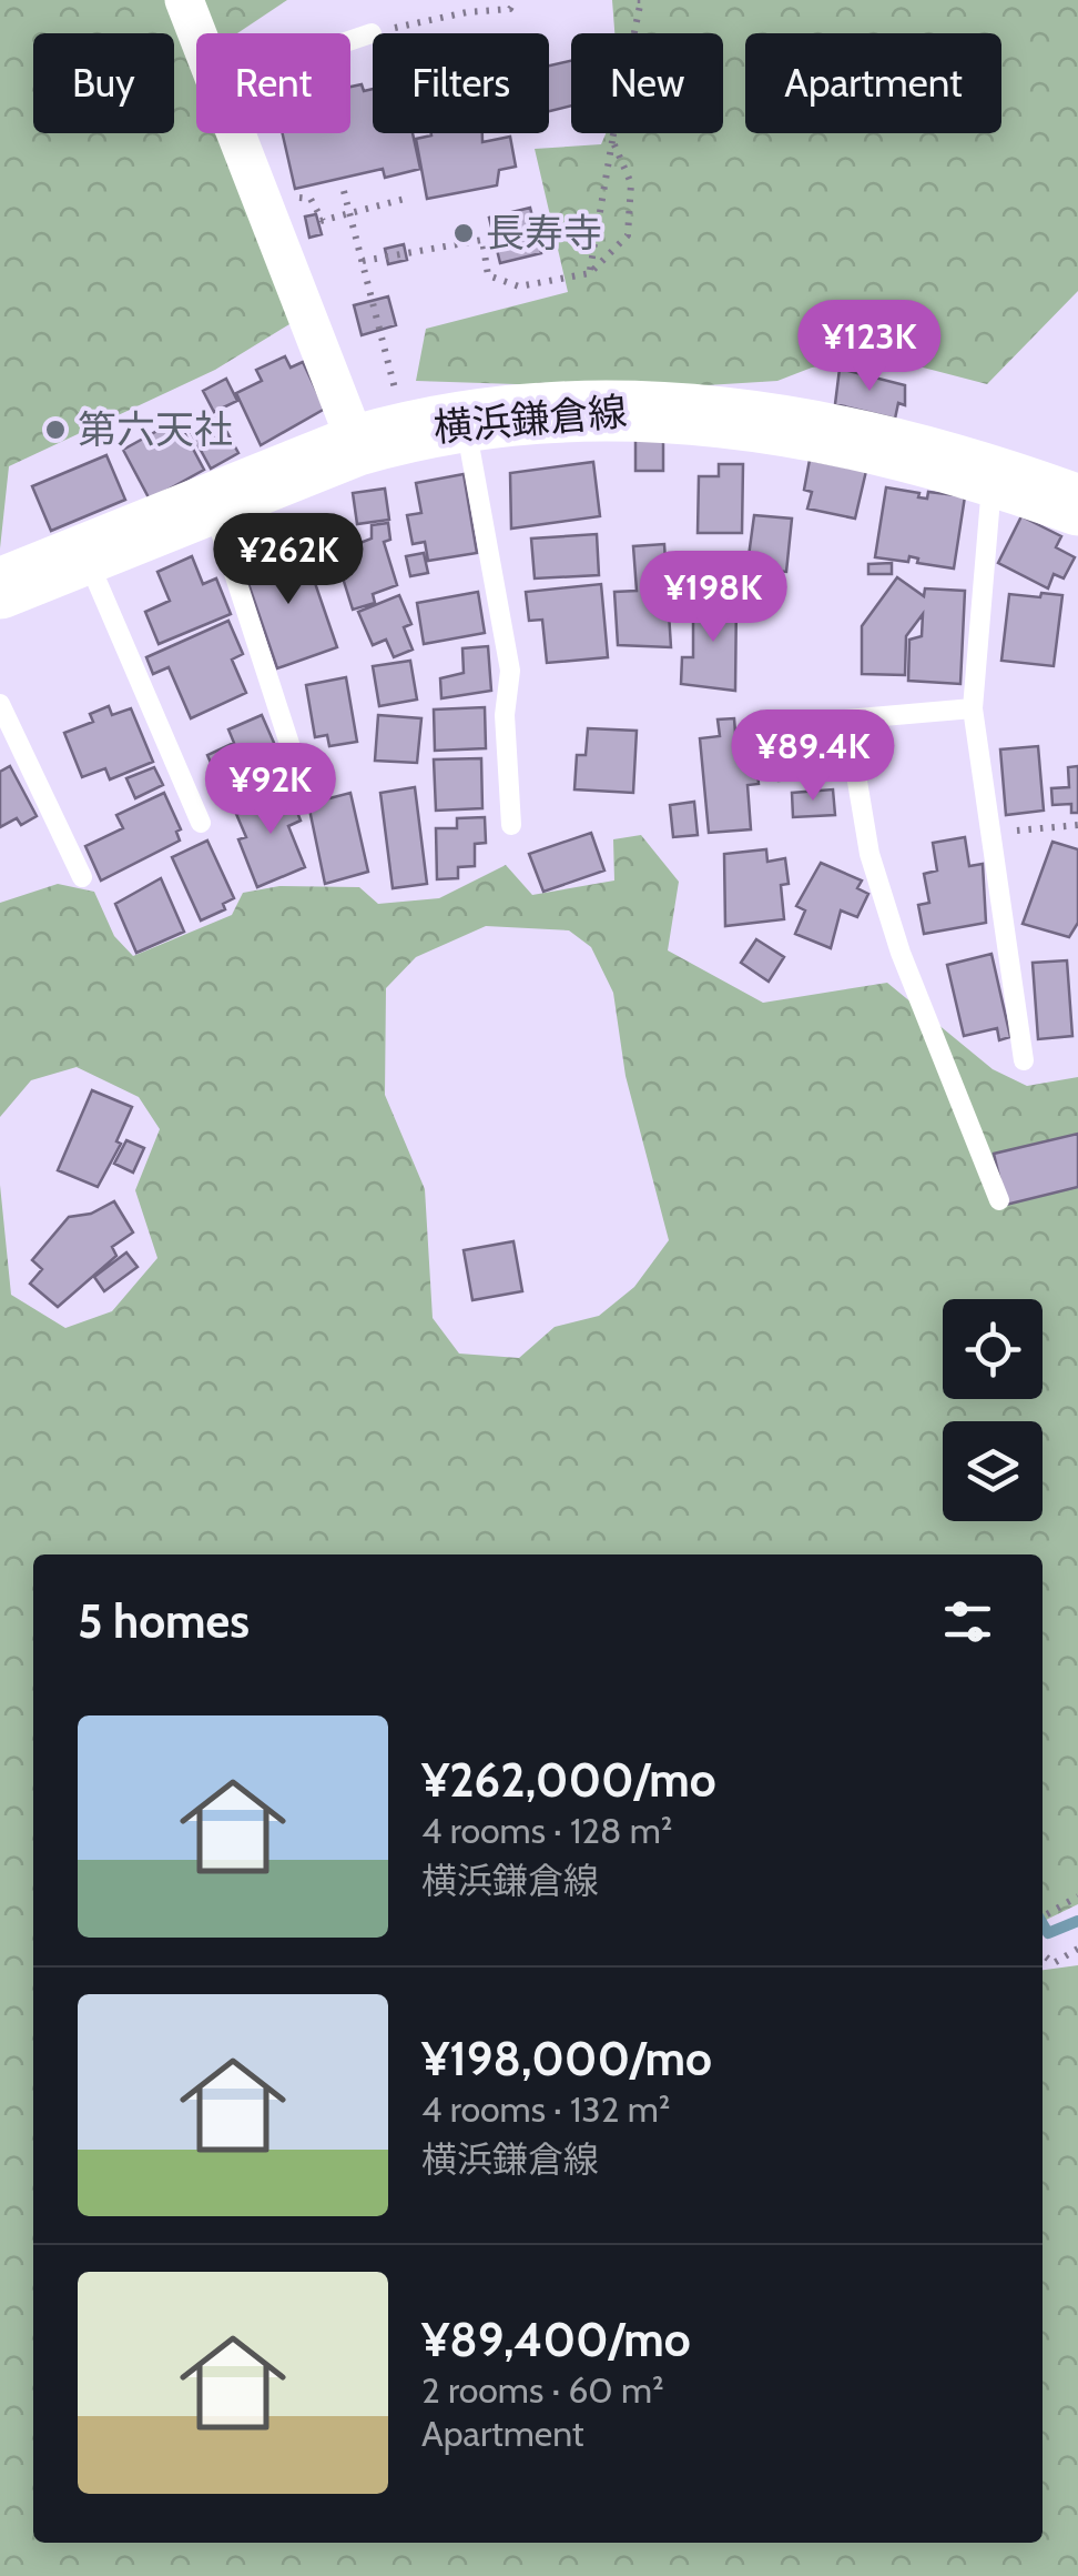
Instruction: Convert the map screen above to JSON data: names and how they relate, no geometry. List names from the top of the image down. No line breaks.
{"streets":{"main road":["横浜鎌倉線"]},"places":["長寿寺","第六天社"],"page":{"chip":["Buy","Rent","Filters","New","Apartment"],"price":["¥123K","¥262K","¥198K","¥89.4K","¥92K"],"heading":"5 homes","list":[{"name":"¥262,000/mo","note":"4 rooms · 128 m² · 横浜鎌倉線"},{"name":"¥198,000/mo","note":"4 rooms · 132 m² · 横浜鎌倉線"},{"name":"¥89,400/mo","note":"2 rooms · 60 m² · Apartment"}]}}
